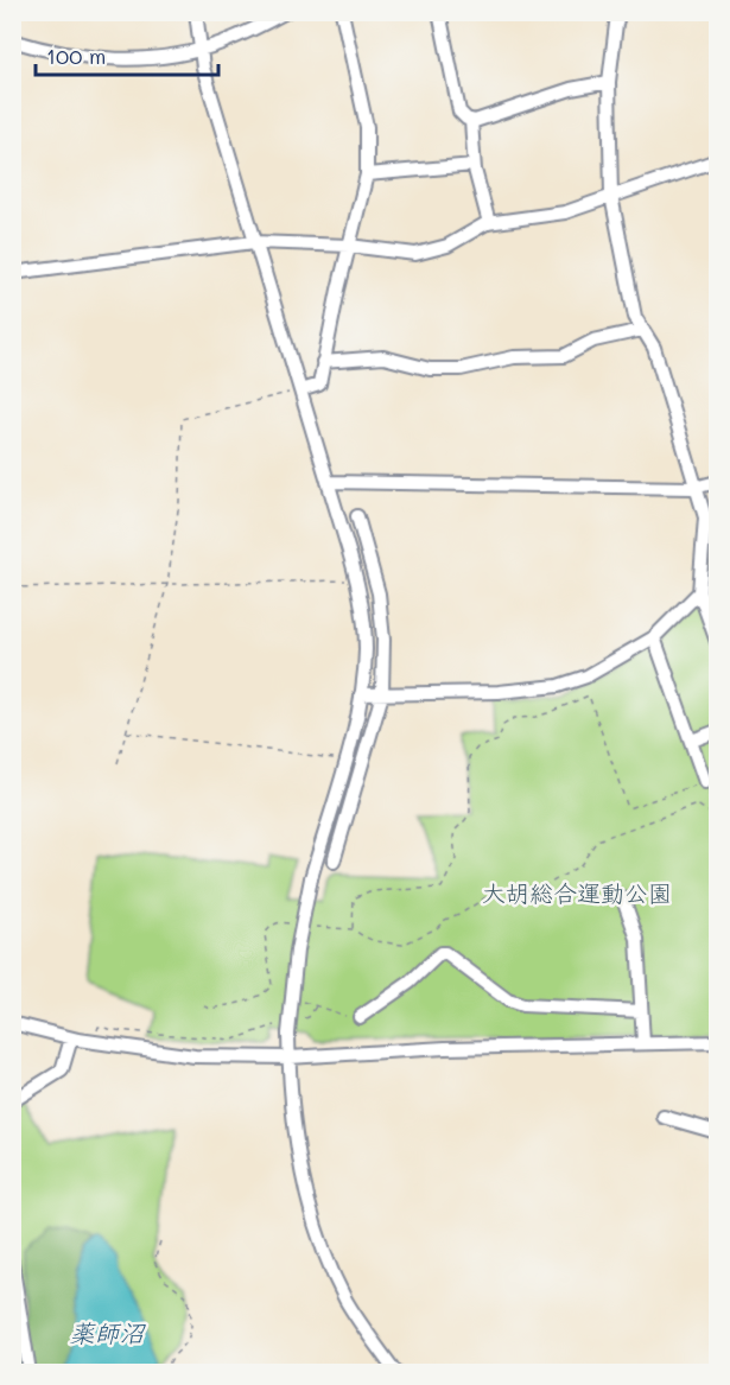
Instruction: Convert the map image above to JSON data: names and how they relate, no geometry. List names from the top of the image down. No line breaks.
{"water":["薬師沼"],"parks":["大胡総合運動公園"],"scale_bar":"100 m"}
